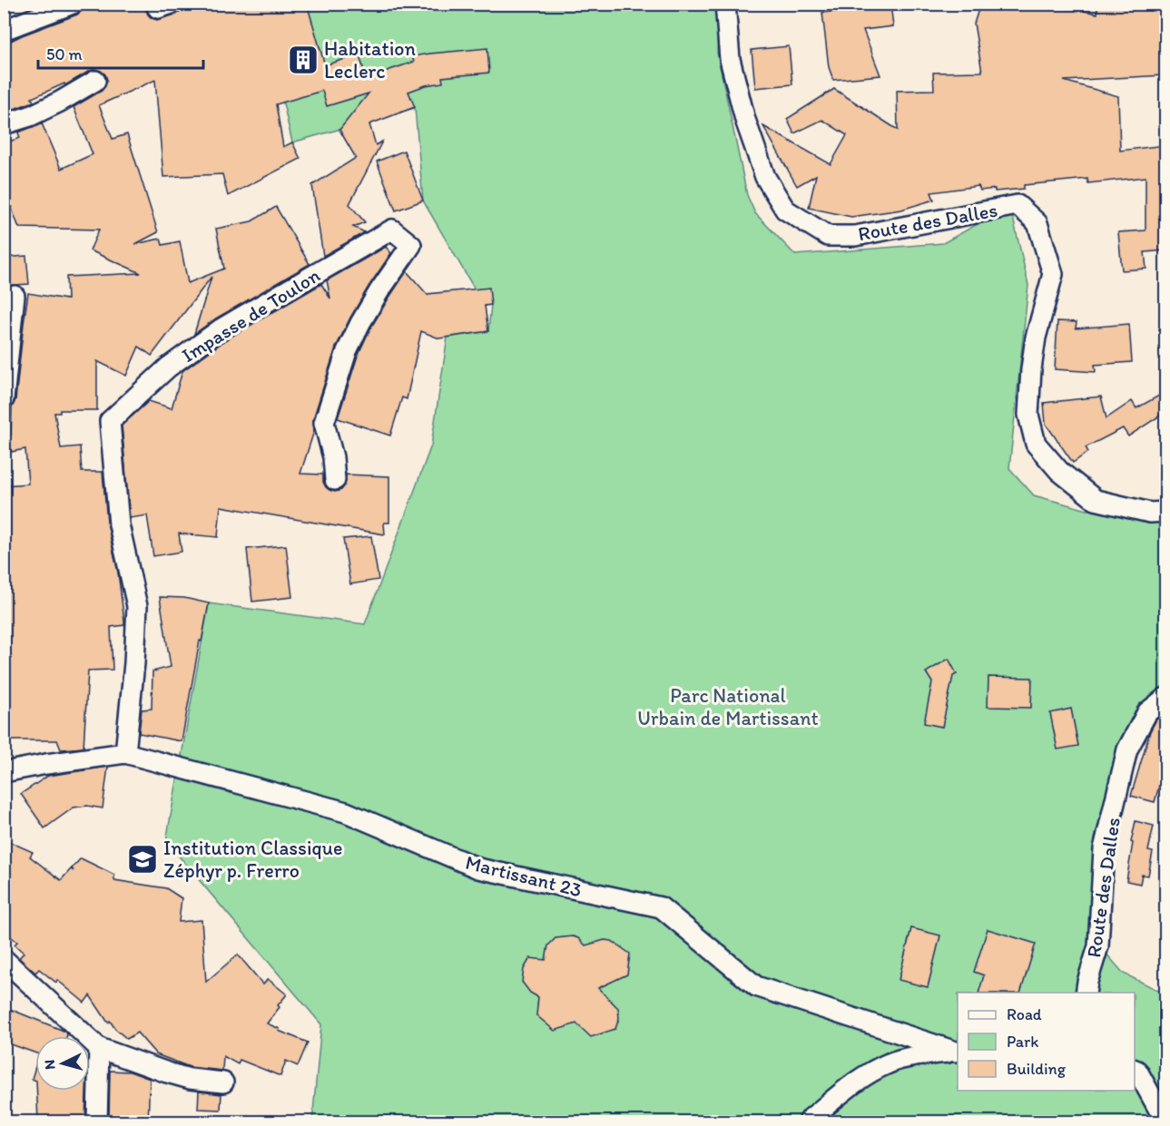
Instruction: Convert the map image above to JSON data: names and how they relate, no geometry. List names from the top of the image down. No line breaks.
{"streets":{"street":["Route des Dalles","Impasse de Toulon","Martissant 23"]},"crossings":[["Impasse de Toulon","Martissant 23"]],"parks":["Parc National Urbain de Martissant"],"places":{"building":["Habitation Leclerc"],"school or university":["Institution Classique Zéphyr p. Frerro"]},"legend":["Road","Park","Building"],"scale_bar":"50 m","north":"left"}
